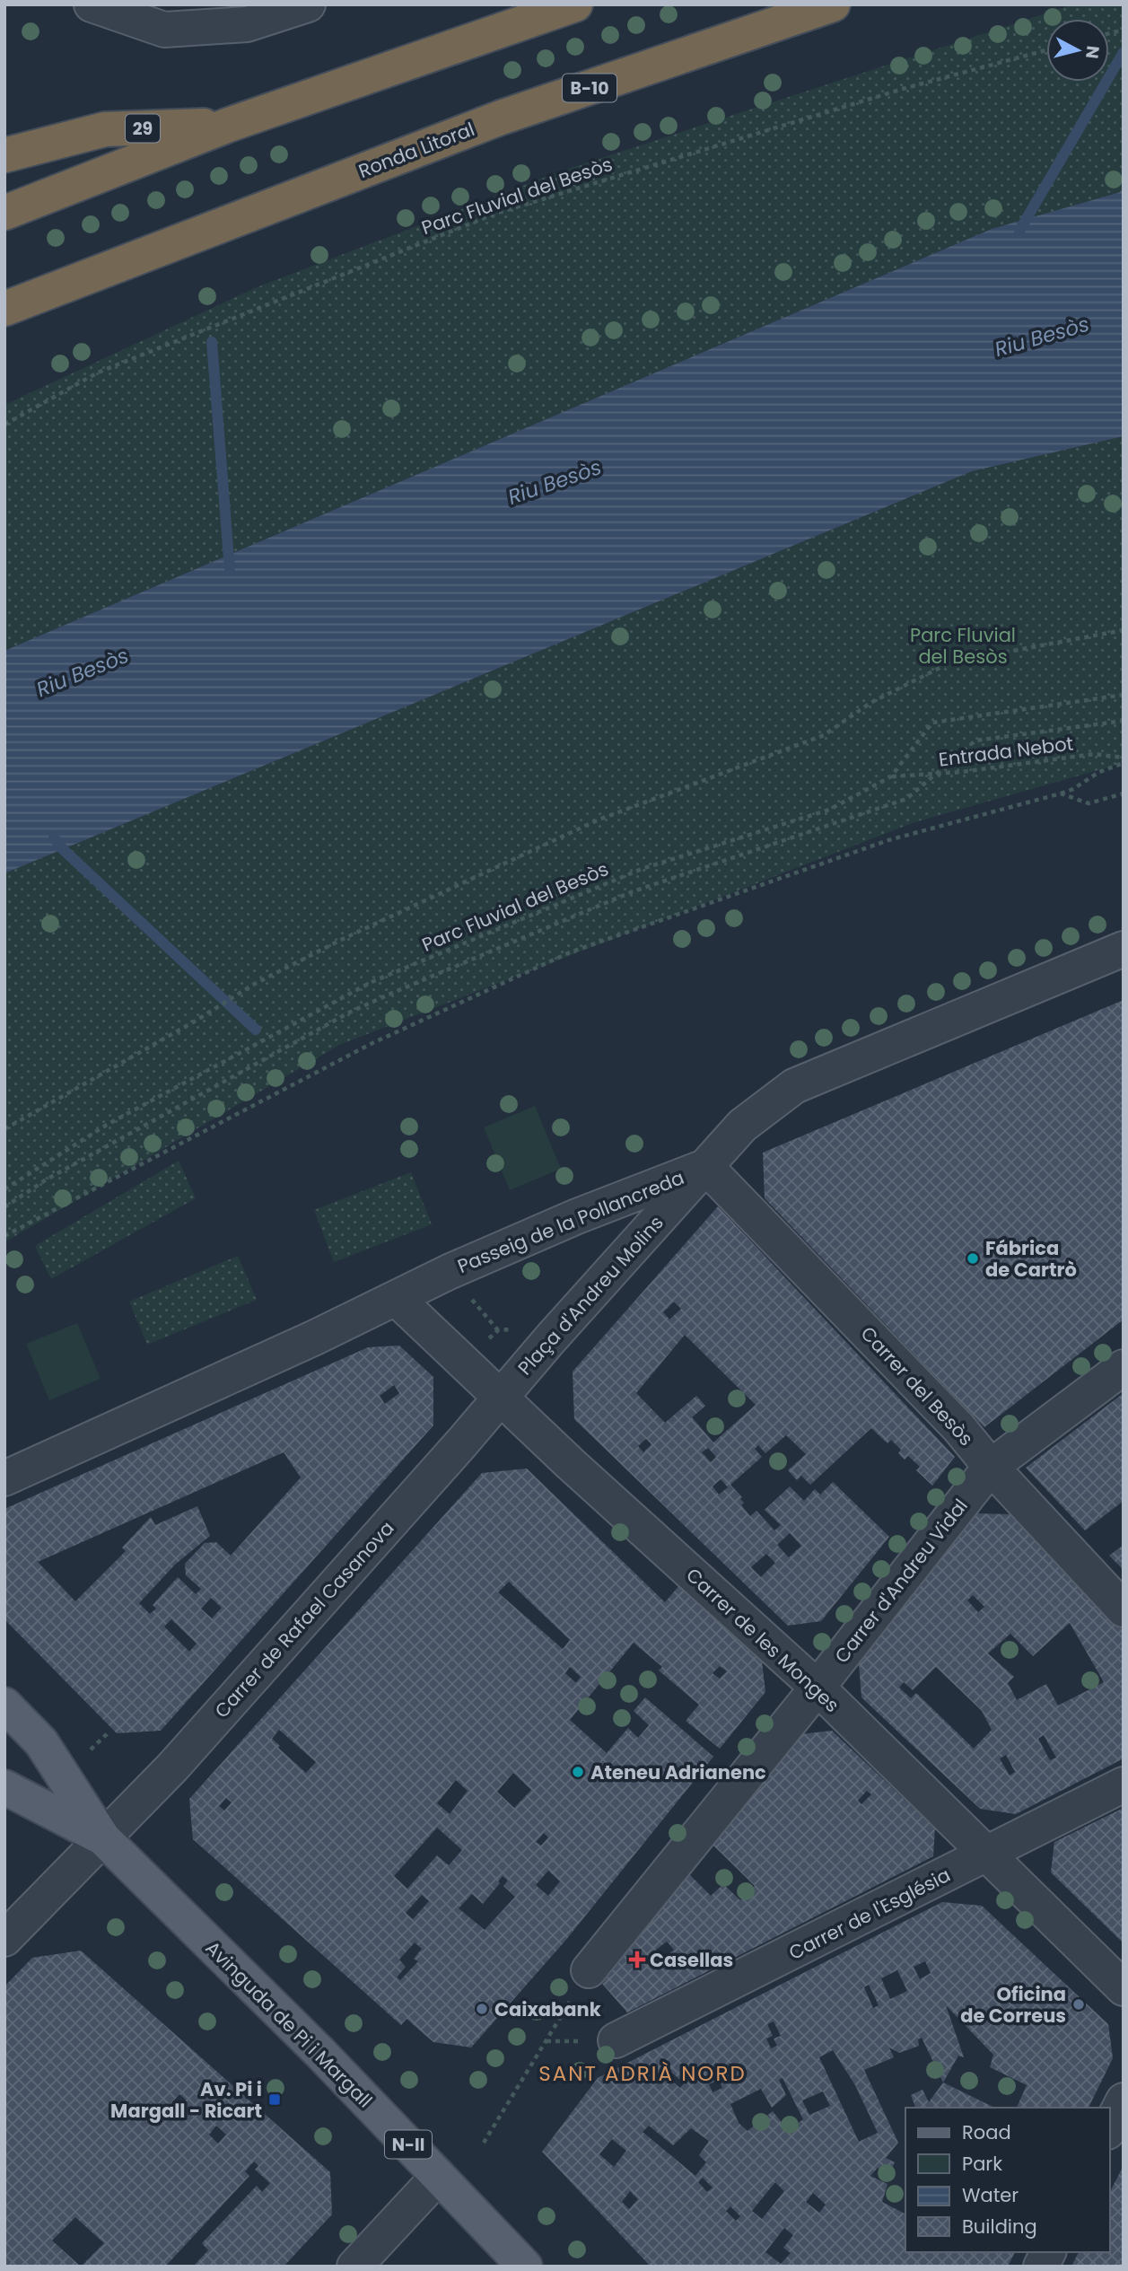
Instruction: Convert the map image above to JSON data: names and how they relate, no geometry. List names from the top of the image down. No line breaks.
{"streets":{"highway":["B-10","29","Ronda Litoral"],"main road":["Avinguda de Pi i Margall","N-II"],"street":["Passeig de la Pollancreda","Plaça d'Andreu Molins","Carrer del Besòs","Carrer d'Andreu Vidal","Carrer de Rafael Casanova","Carrer de les Monges","Carrer de l'Església"],"path":["Parc Fluvial del Besòs","Entrada Nebot"]},"crossings":[["Parc Fluvial del Besòs","Entrada Nebot"],["Passeig de la Pollancreda","Plaça d'Andreu Molins"],["Passeig de la Pollancreda","Carrer del Besòs"],["Passeig de la Pollancreda","Carrer de les Monges"],["Plaça d'Andreu Molins","Carrer del Besòs"],["Plaça d'Andreu Molins","Carrer de Rafael Casanova"],["Plaça d'Andreu Molins","Carrer de les Monges"],["Carrer del Besòs","Carrer d'Andreu Vidal"],["Carrer d'Andreu Vidal","Carrer de les Monges"],["Carrer de Rafael Casanova","Carrer de les Monges"],["Carrer de Rafael Casanova","Avinguda de Pi i Margall"],["Carrer de les Monges","Carrer de l'Església"]],"districts":["SANT ADRIÀ NORD"],"water":["Riu Besòs"],"parks":["Parc Fluvial del Besòs"],"places":{"other":["Fábrica de Cartrò","Ateneu Adrianenc","Oficina de Correus","Caixabank"],"health":["Casellas"],"transit":["Av. Pi i Margall - Ricart"]},"legend":["Road","Park","Water","Building"],"north":"right"}
